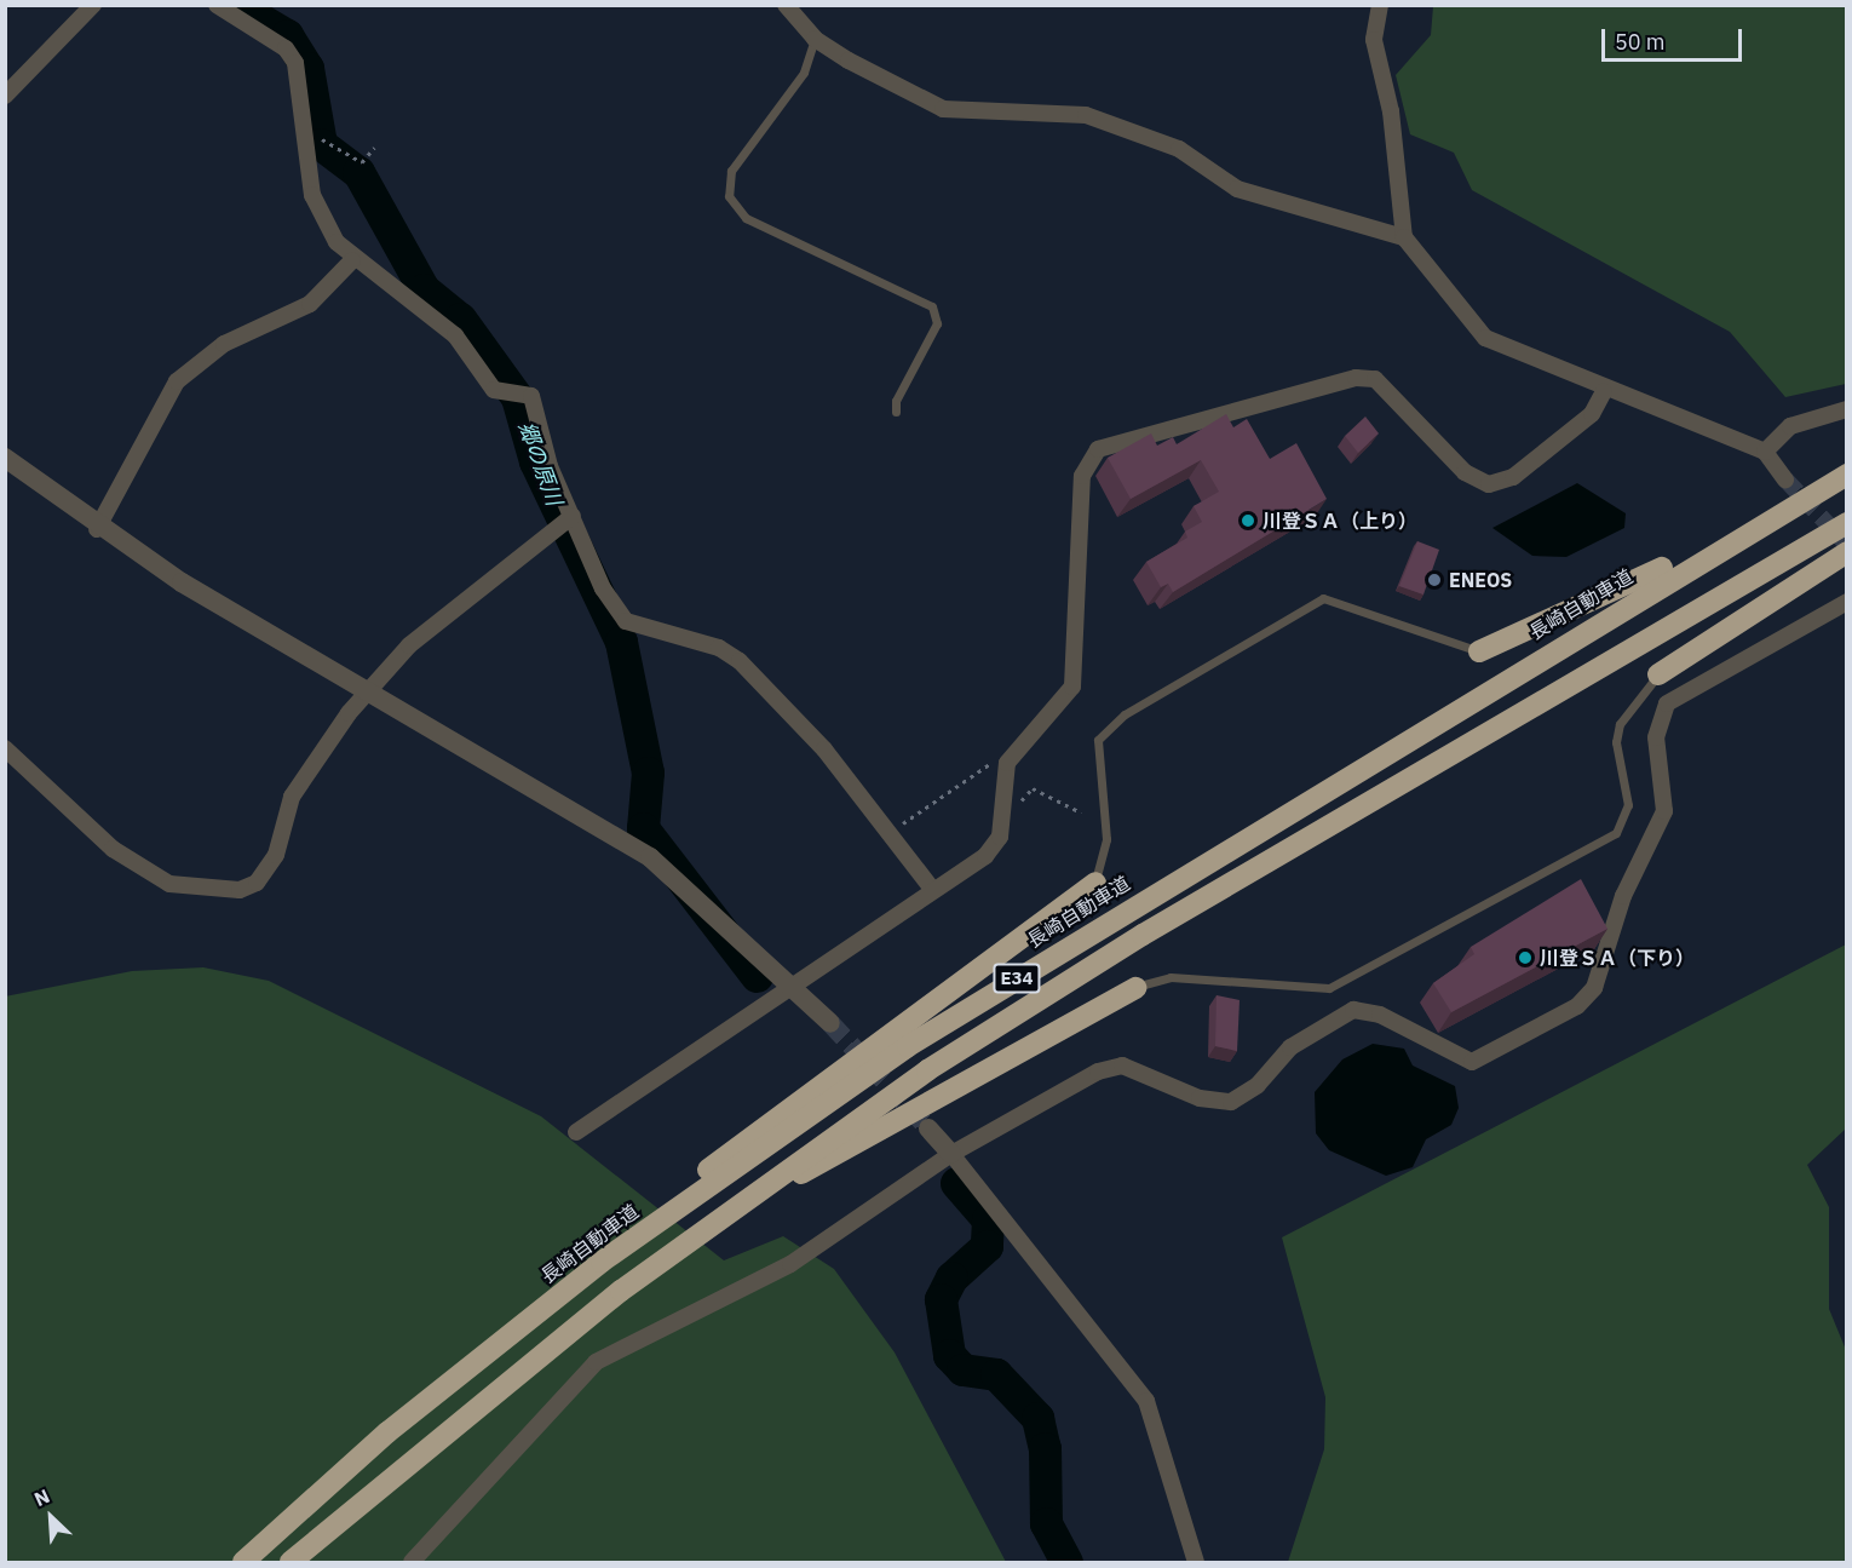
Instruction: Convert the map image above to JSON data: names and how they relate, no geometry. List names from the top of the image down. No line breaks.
{"streets":{"highway":["長崎自動車道","E34"]},"water":["郷の原川"],"places":["川登ＳＡ（上り）","ENEOS","川登ＳＡ（下り）"],"scale_bar":"50 m","north":"top left"}
